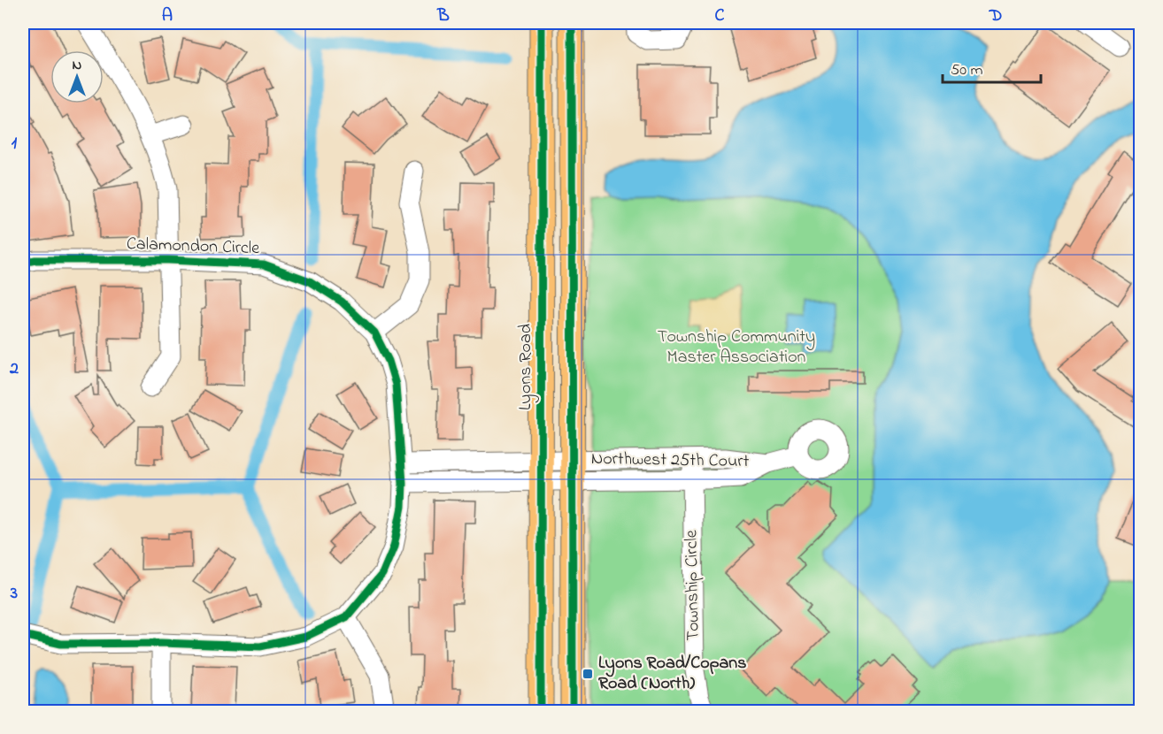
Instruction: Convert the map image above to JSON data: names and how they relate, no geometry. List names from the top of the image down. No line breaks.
{"streets":{"main road":["Lyons Road"],"street":["Calamondon Circle","Northwest 25th Court","Township Circle"]},"crossings":[["Northwest 25th Court","Township Circle"]],"parks":["Township Community Master Association"],"places":{"transit":["Lyons Road/Copans Road (North)"]},"scale_bar":"50 m","north":"top","grid":{"columns":["A","B","C","D"],"rows":["1","2","3"]}}
